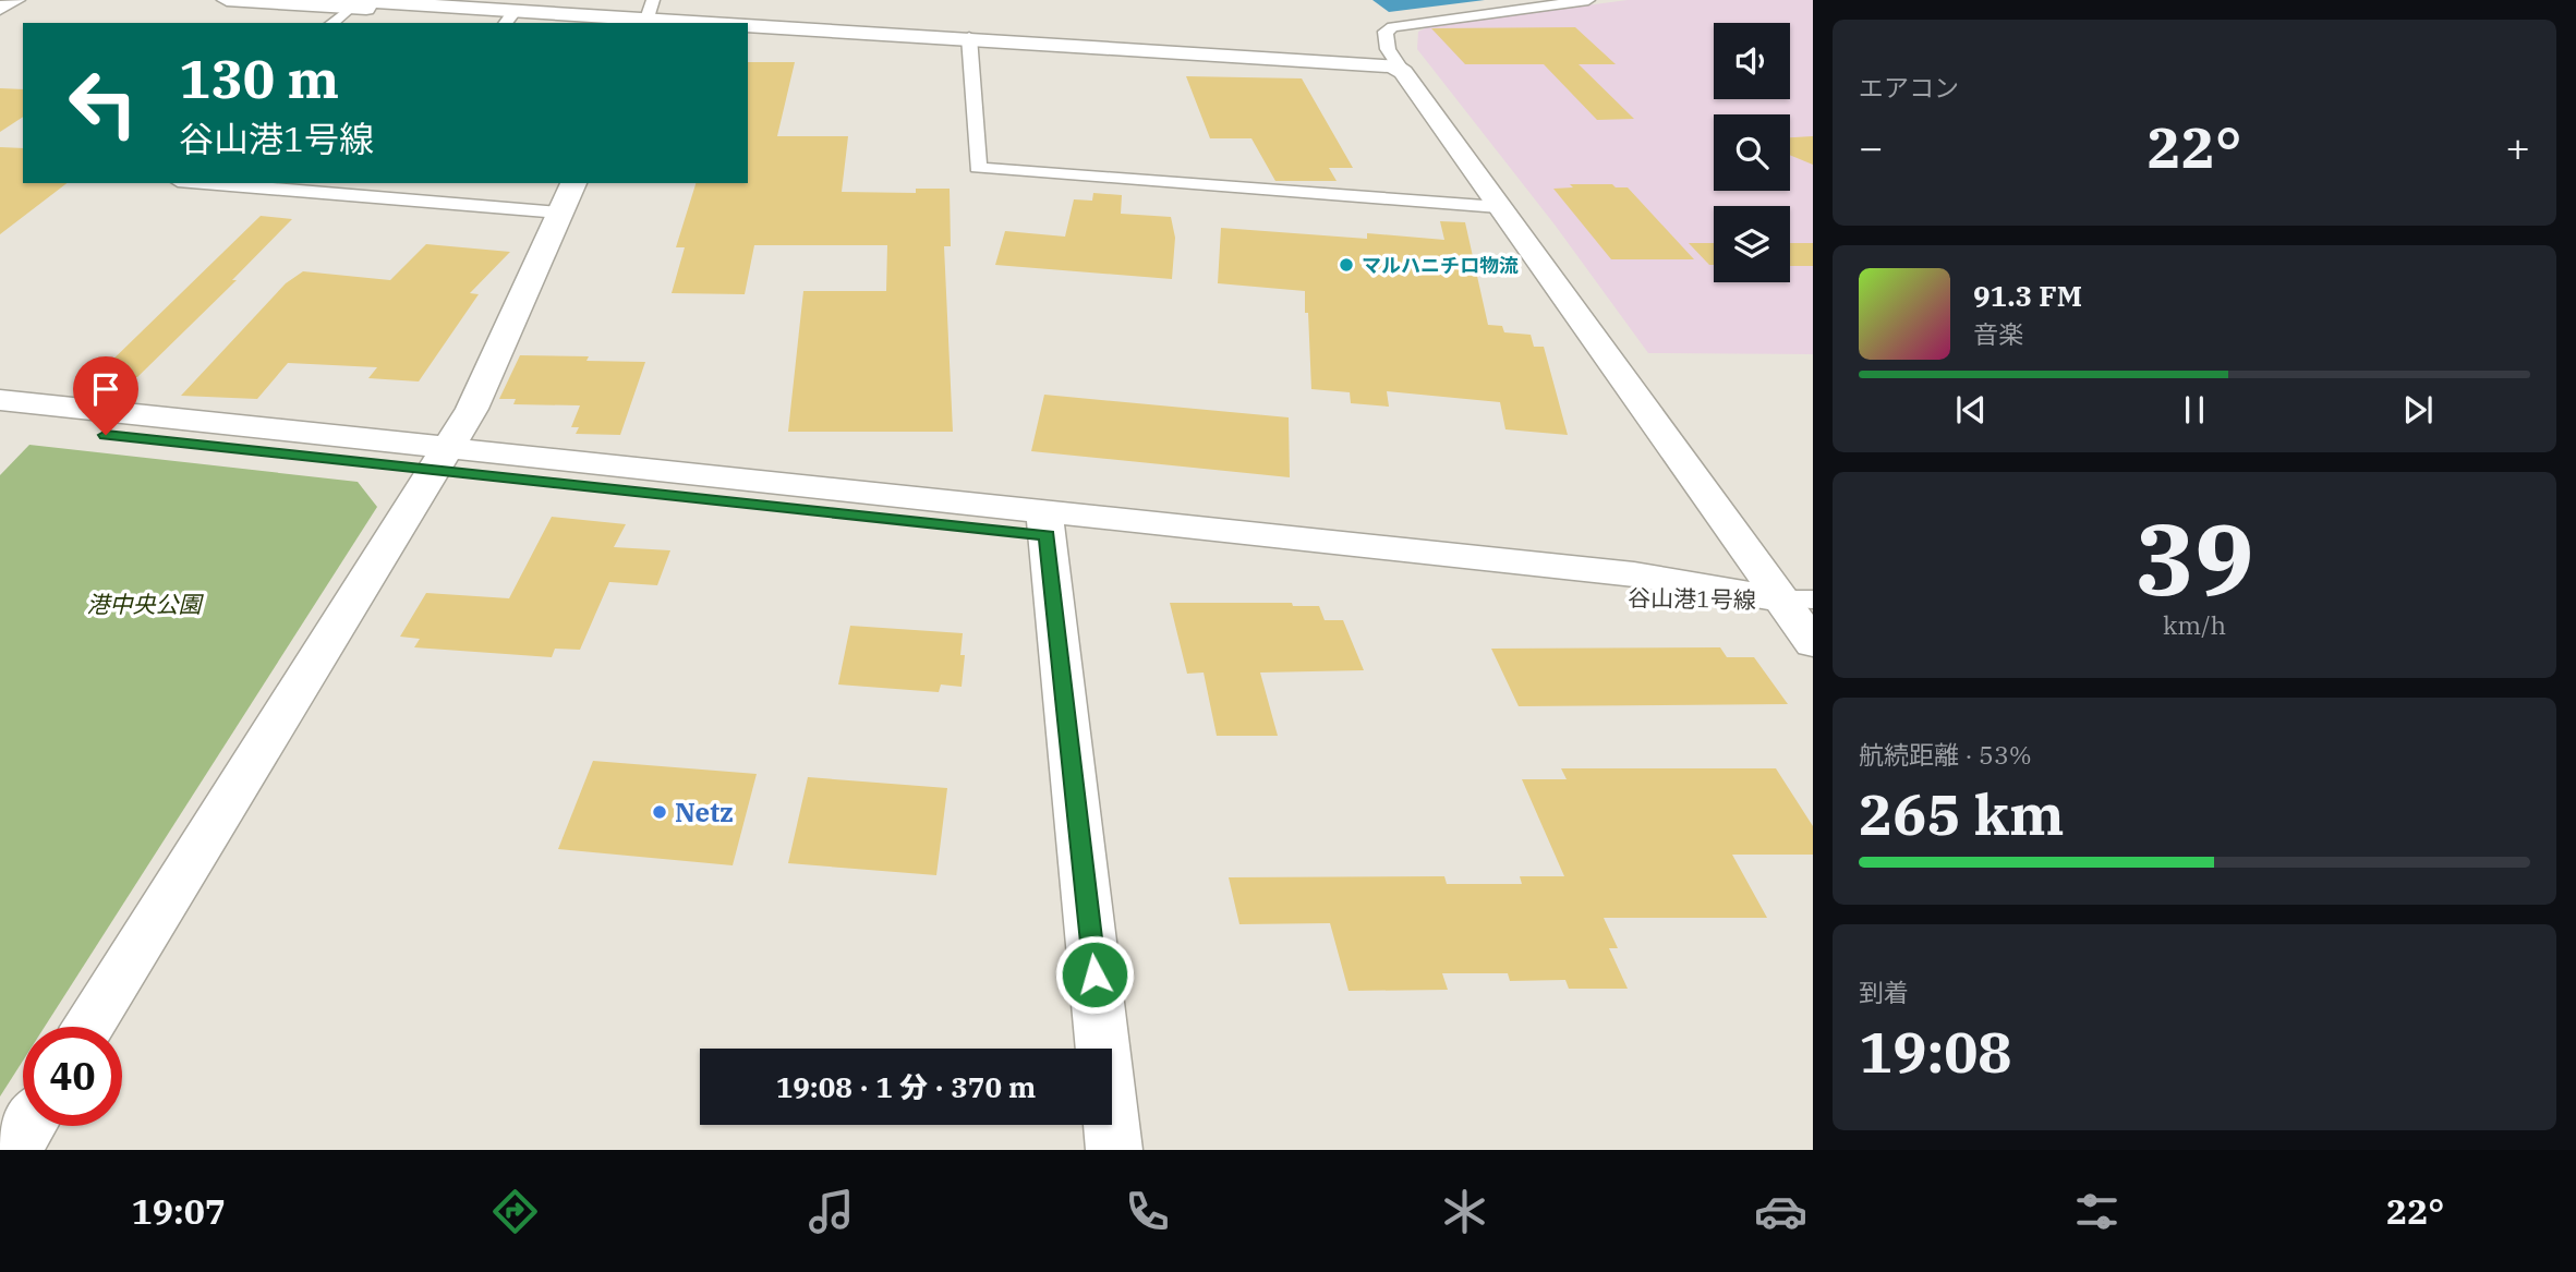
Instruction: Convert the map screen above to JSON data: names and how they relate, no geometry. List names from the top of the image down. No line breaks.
{"streets":{"street":["谷山港1号線"]},"parks":["港中央公園"],"places":["マルハニチロ物流","Netz"],"page":{"tile":["エアコン",["39","km/h"],["航続距離 · 53%","265 km"],["到着","19:08"]],"turn":["130 m","谷山港1号線"],"heat":["−","22°","+"],"song":["91.3 FM","音楽"],"limit":"40","trip":"19:08 · 1 分 · 370 m","tabs":["19:07","22°"]}}
